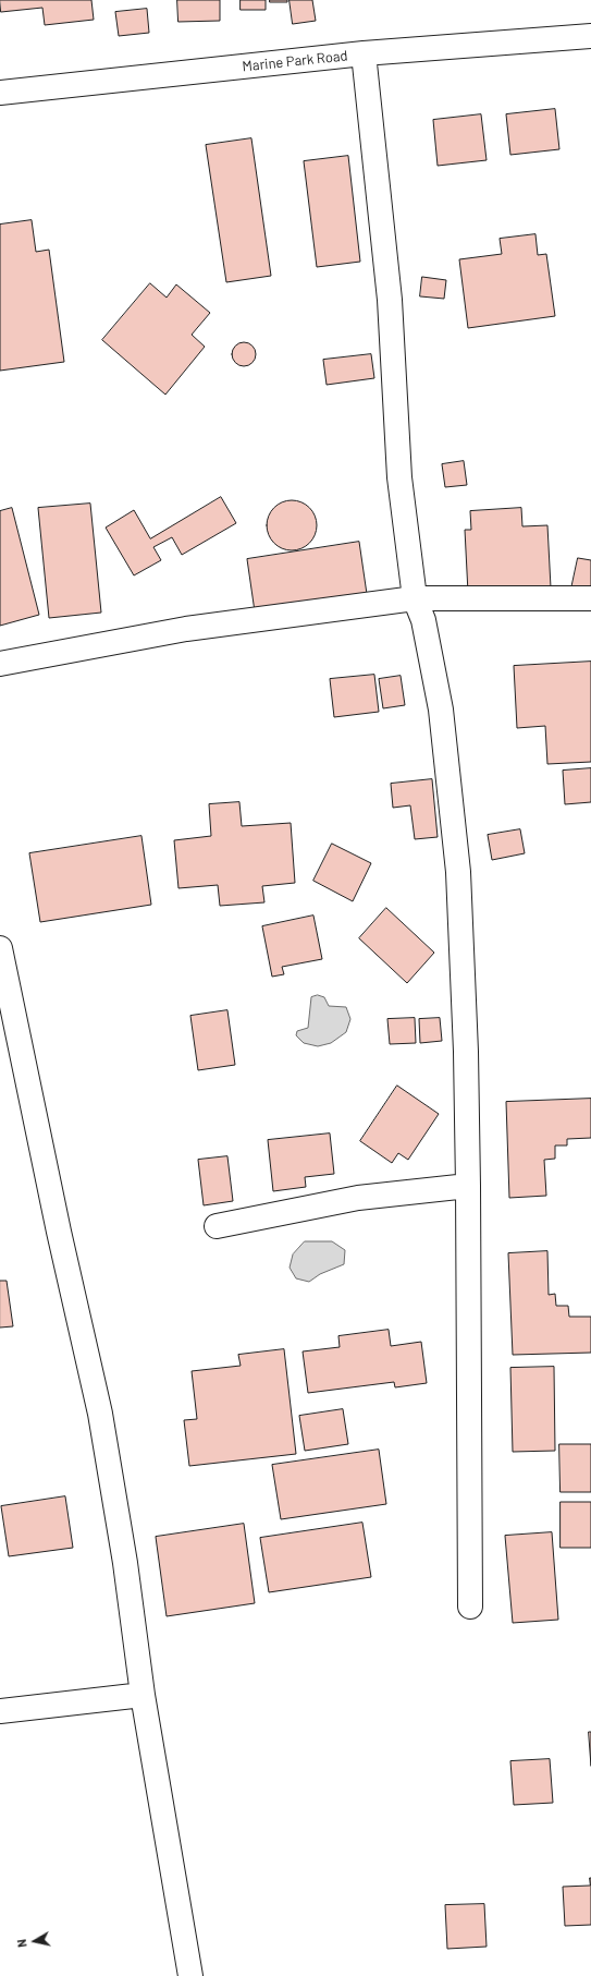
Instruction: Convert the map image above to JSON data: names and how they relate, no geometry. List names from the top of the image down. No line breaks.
{"streets":{"street":["Marine Park Road"]},"north":"left"}
